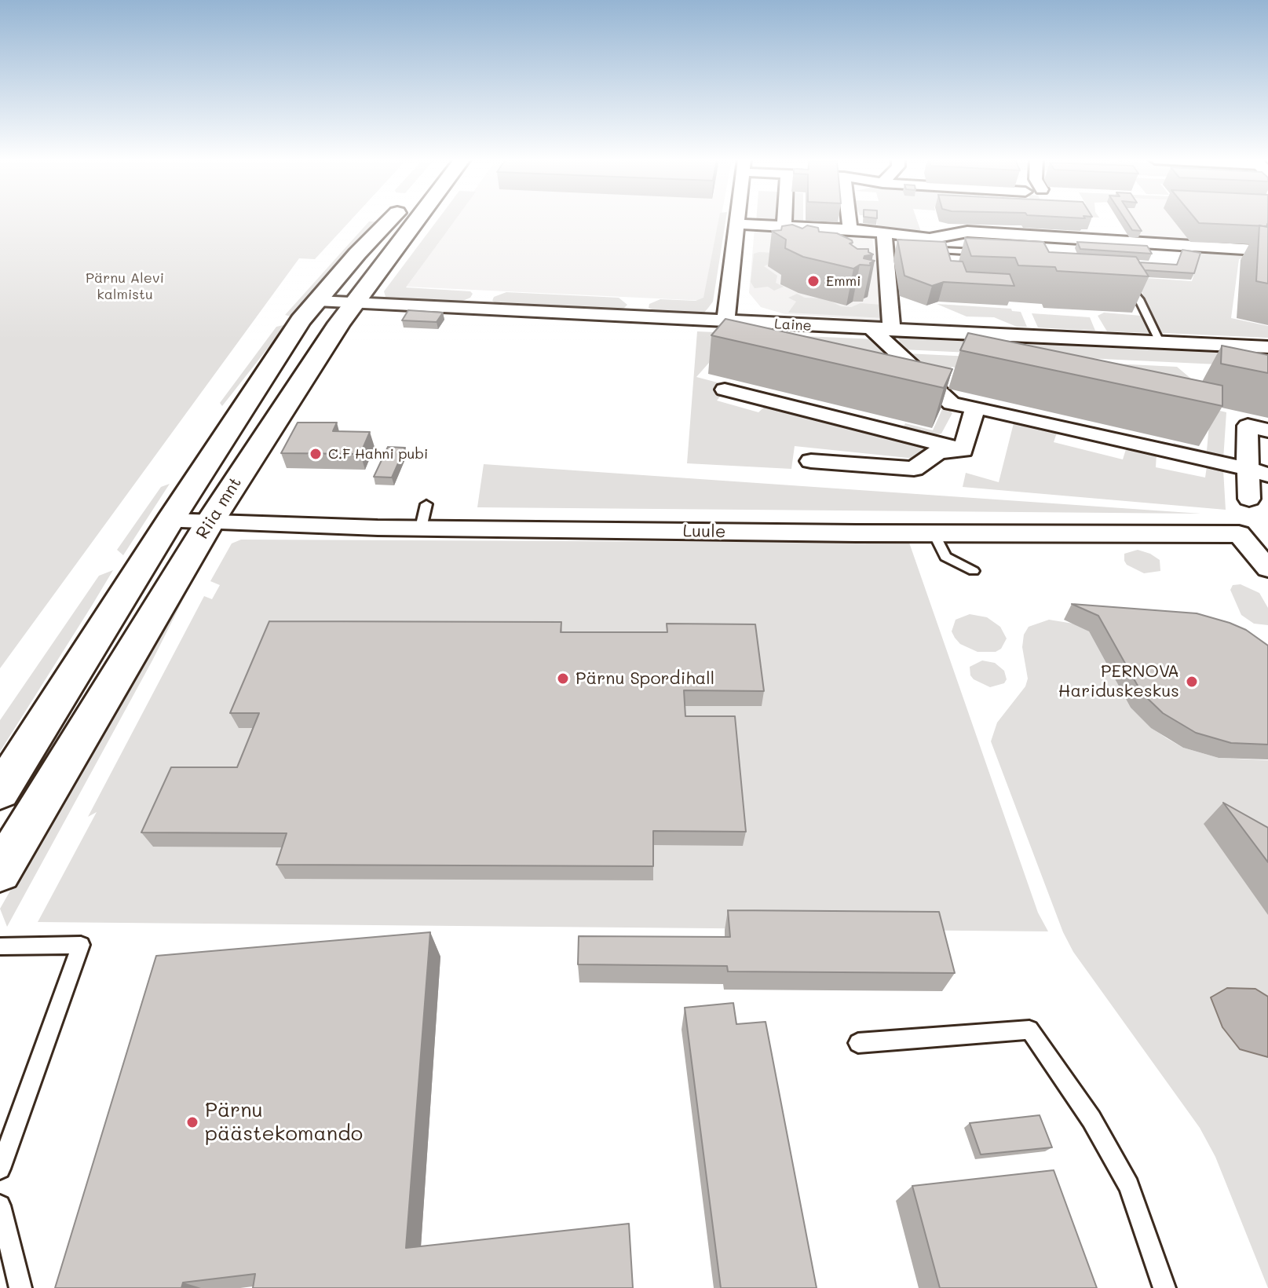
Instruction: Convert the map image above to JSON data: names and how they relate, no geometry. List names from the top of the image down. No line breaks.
{"streets":{"main road":["Riia mnt"],"street":["Laine","Luule"]},"crossings":[["Laine","Riia mnt"],["Riia mnt","Luule"]],"parks":["Pärnu Alevi kalmistu"],"places":["Emmi","C.F Hahni pubi","Pärnu Spordihall","PERNOVA Hariduskeskus","Pärnu päästekomando"]}
